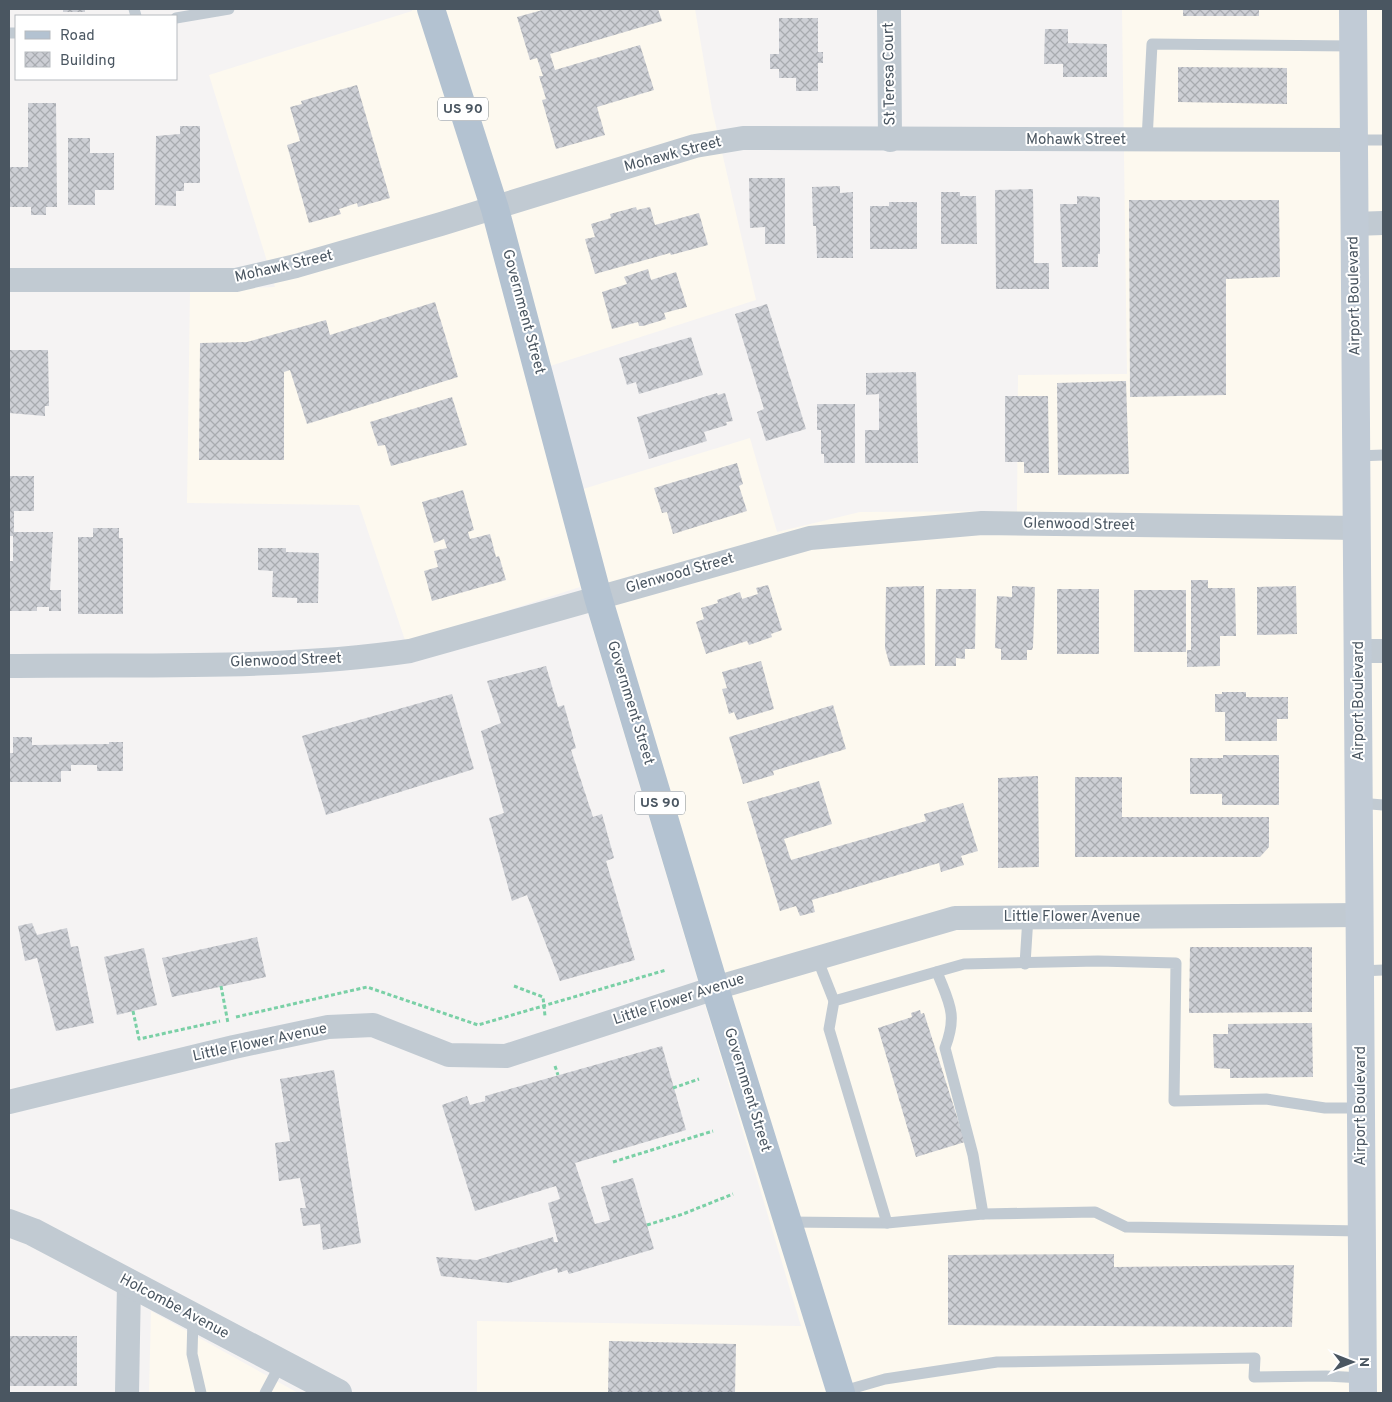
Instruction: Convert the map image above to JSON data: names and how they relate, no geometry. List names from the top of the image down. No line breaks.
{"streets":{"main road":["US 90","Airport Boulevard","Government Street"],"street":["St Teresa Court","Mohawk Street","Glenwood Street","Little Flower Avenue","Holcombe Avenue"]},"crossings":[["St Teresa Court","Mohawk Street"],["Mohawk Street","Airport Boulevard"],["Mohawk Street","Government Street"],["Airport Boulevard","Glenwood Street"],["Airport Boulevard","Little Flower Avenue"],["Government Street","Glenwood Street"],["Government Street","Little Flower Avenue"]],"legend":["Road","Building"],"north":"right"}
